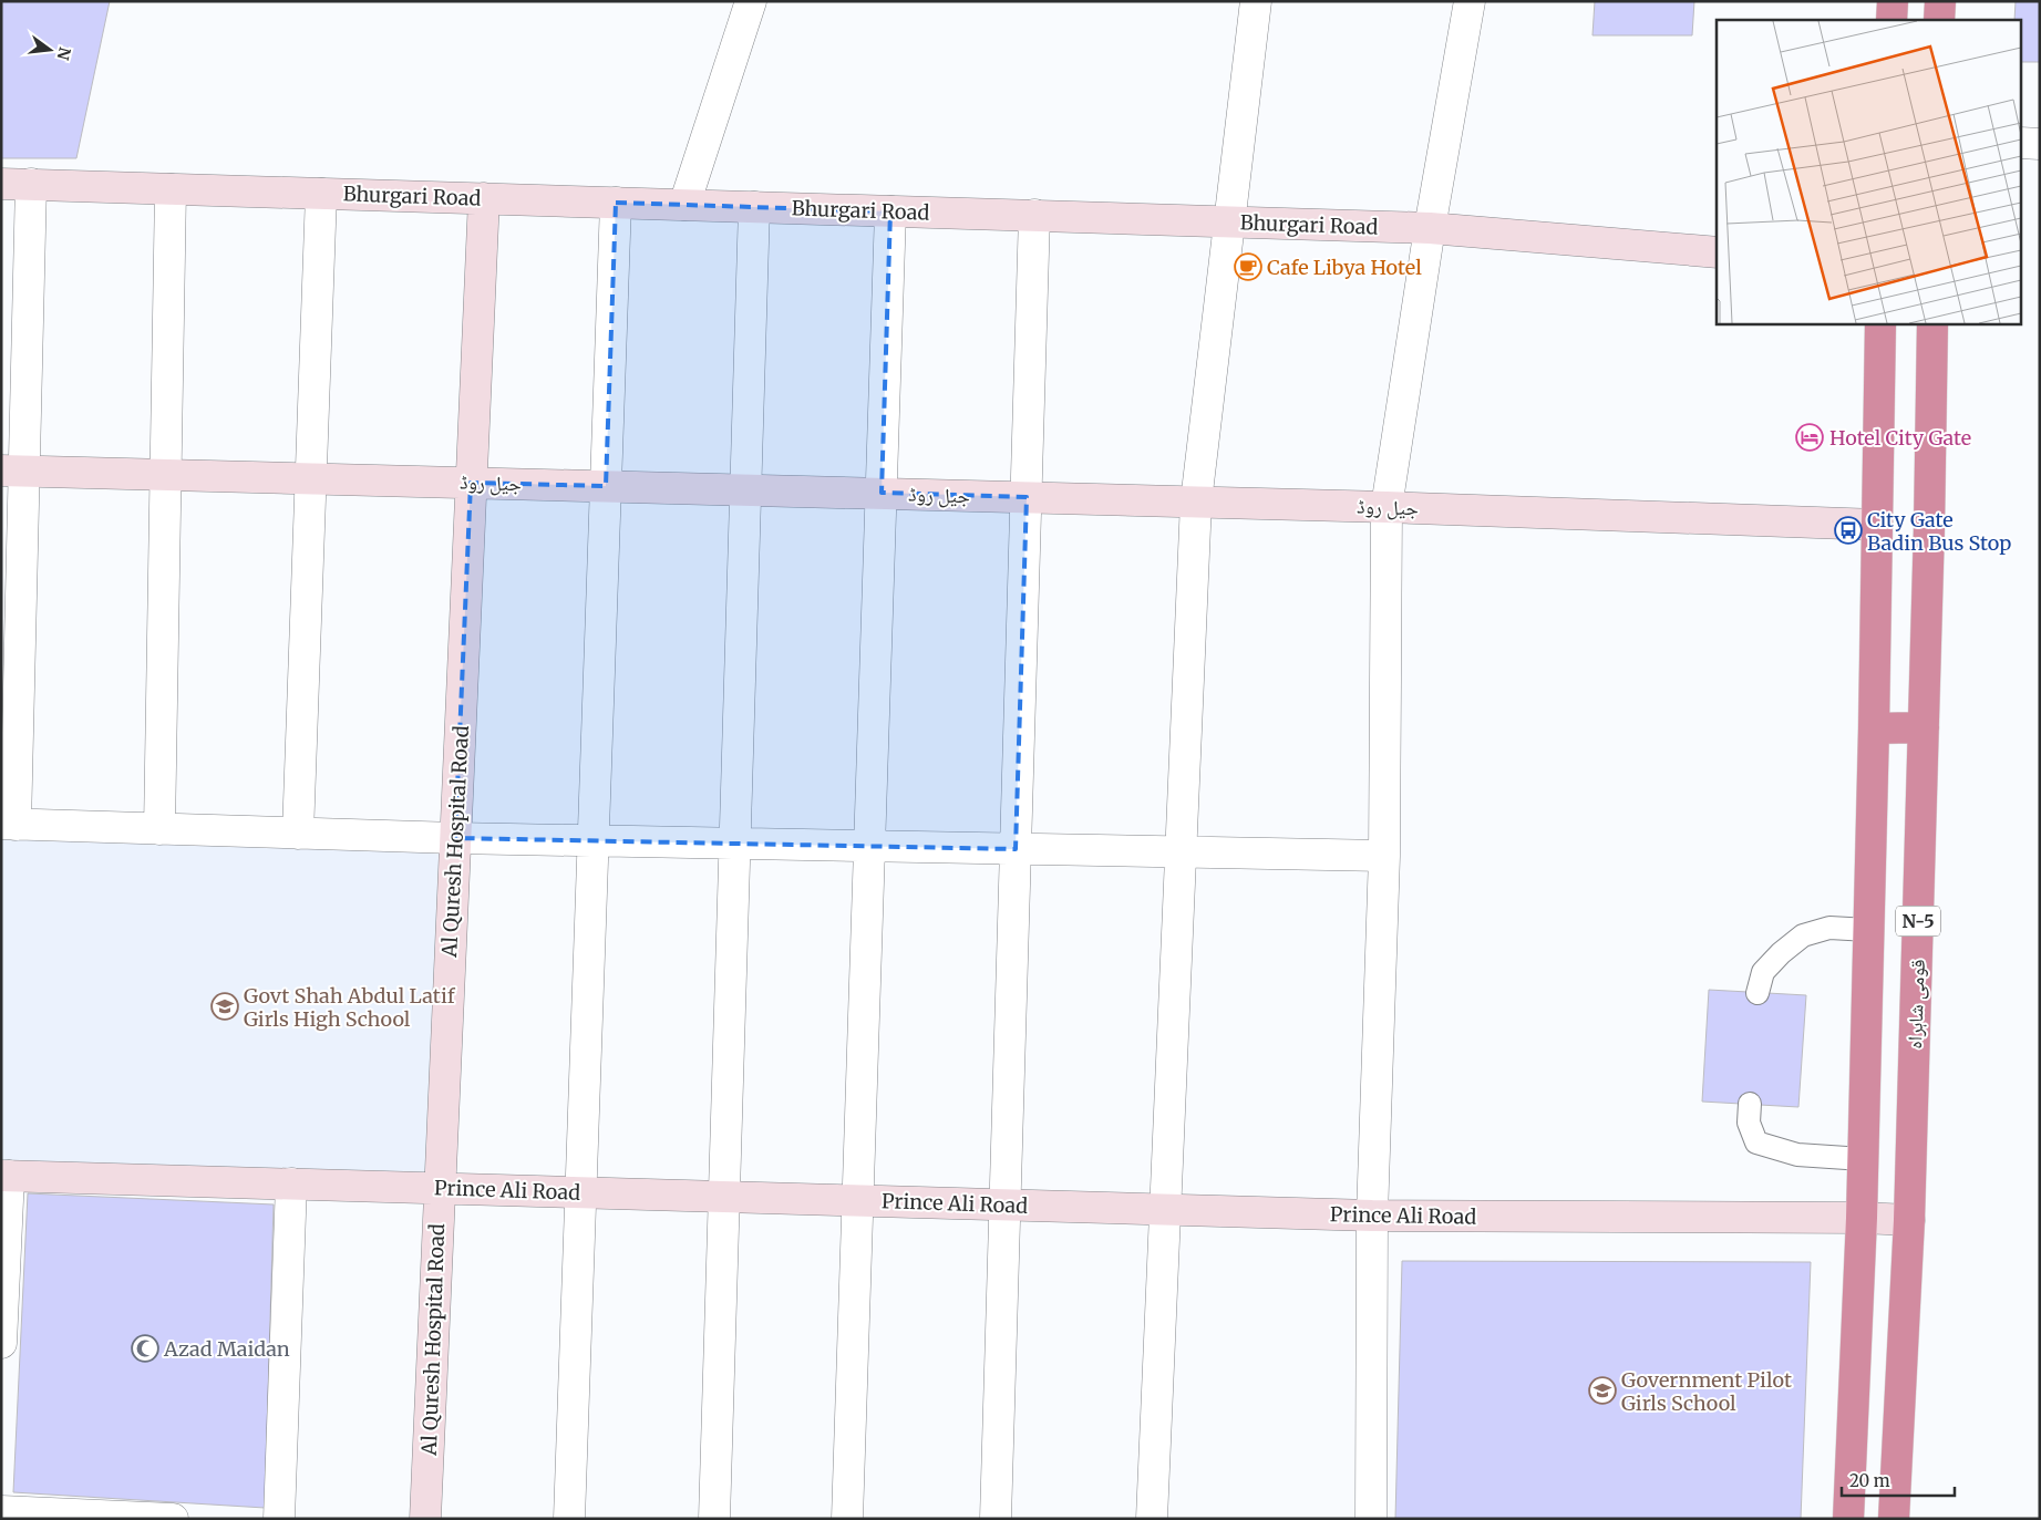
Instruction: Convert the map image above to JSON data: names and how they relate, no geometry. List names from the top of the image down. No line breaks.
{"streets":{"highway":["N-5","قومی شاہراہ"],"street":["Bhurgari Road","جیل روڈ","Al Quresh Hospital Road","Prince Ali Road"]},"crossings":[["Bhurgari Road","Al Quresh Hospital Road"],["جیل روڈ","Al Quresh Hospital Road"],["جیل روڈ","N-5"],["Al Quresh Hospital Road","Prince Ali Road"],["N-5","Prince Ali Road"],["قومی شاہراہ","Prince Ali Road"]],"places":{"cafe":["Cafe Libya Hotel"],"hotel":["Hotel City Gate"],"bus stop":["City Gate Badin Bus Stop"],"school or university":["Govt Shah Abdul Latif Girls High School","Government Pilot Girls School"],"mosque":["Azad Maidan"]},"scale_bar":"20 m","north":"right"}
